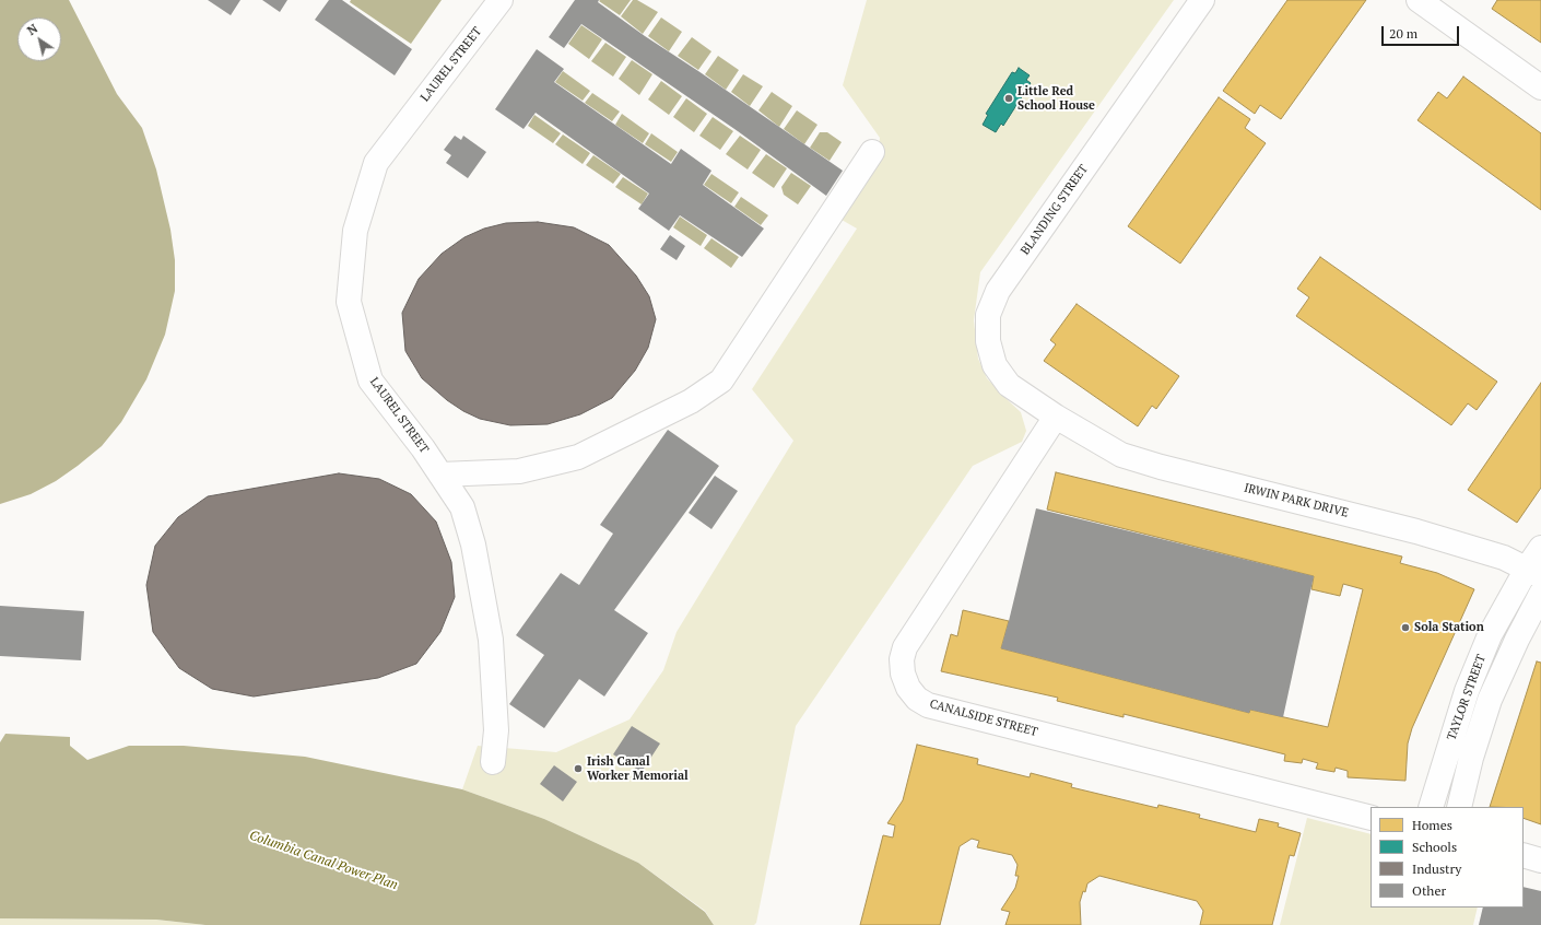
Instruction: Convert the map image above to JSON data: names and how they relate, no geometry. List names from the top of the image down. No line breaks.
{"streets":{"street":["LAUREL STREET","BLANDING STREET","IRWIN PARK DRIVE","TAYLOR STREET","CANALSIDE STREET"]},"crossings":[["BLANDING STREET","IRWIN PARK DRIVE"],["BLANDING STREET","CANALSIDE STREET"],["IRWIN PARK DRIVE","TAYLOR STREET"],["IRWIN PARK DRIVE","CANALSIDE STREET"]],"water":["Columbia Canal Power Plan"],"places":["Little Red School House","Sola Station","Irish Canal Worker Memorial"],"legend":["Homes","Schools","Industry","Other"],"scale_bar":"20 m","north":"top left"}
